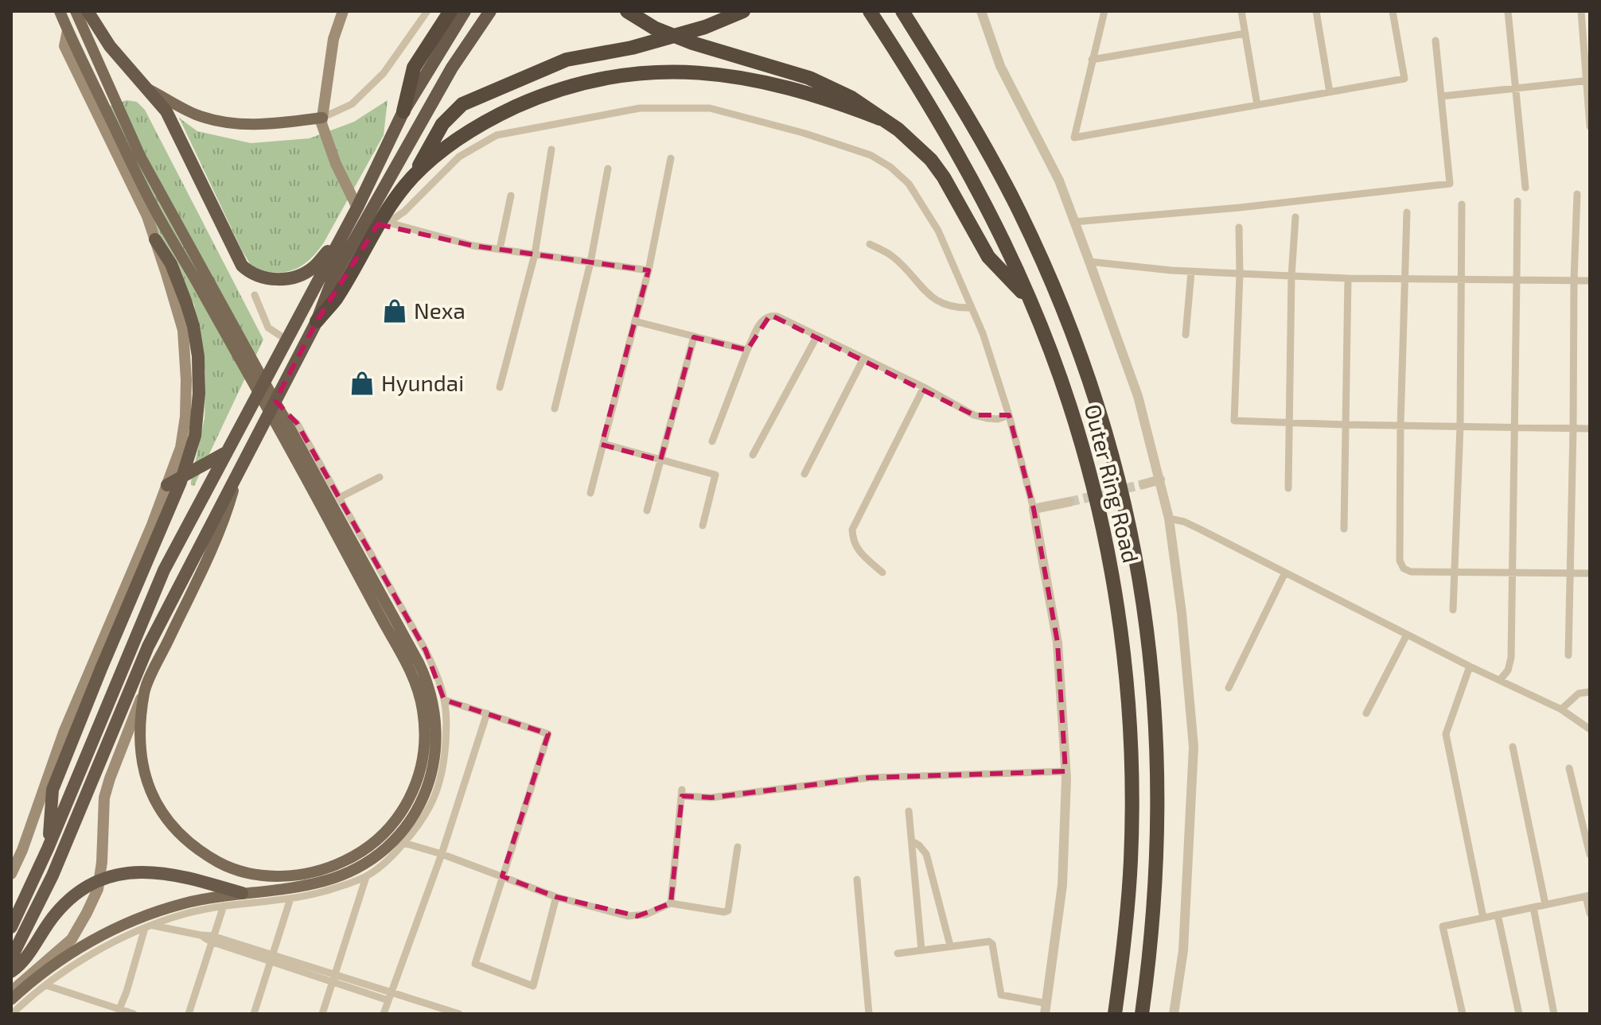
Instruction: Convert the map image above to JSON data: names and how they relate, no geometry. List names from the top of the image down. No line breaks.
{"streets":{"highway":["Outer Ring Road"]},"places":{"shop":["Nexa","Hyundai"]}}
